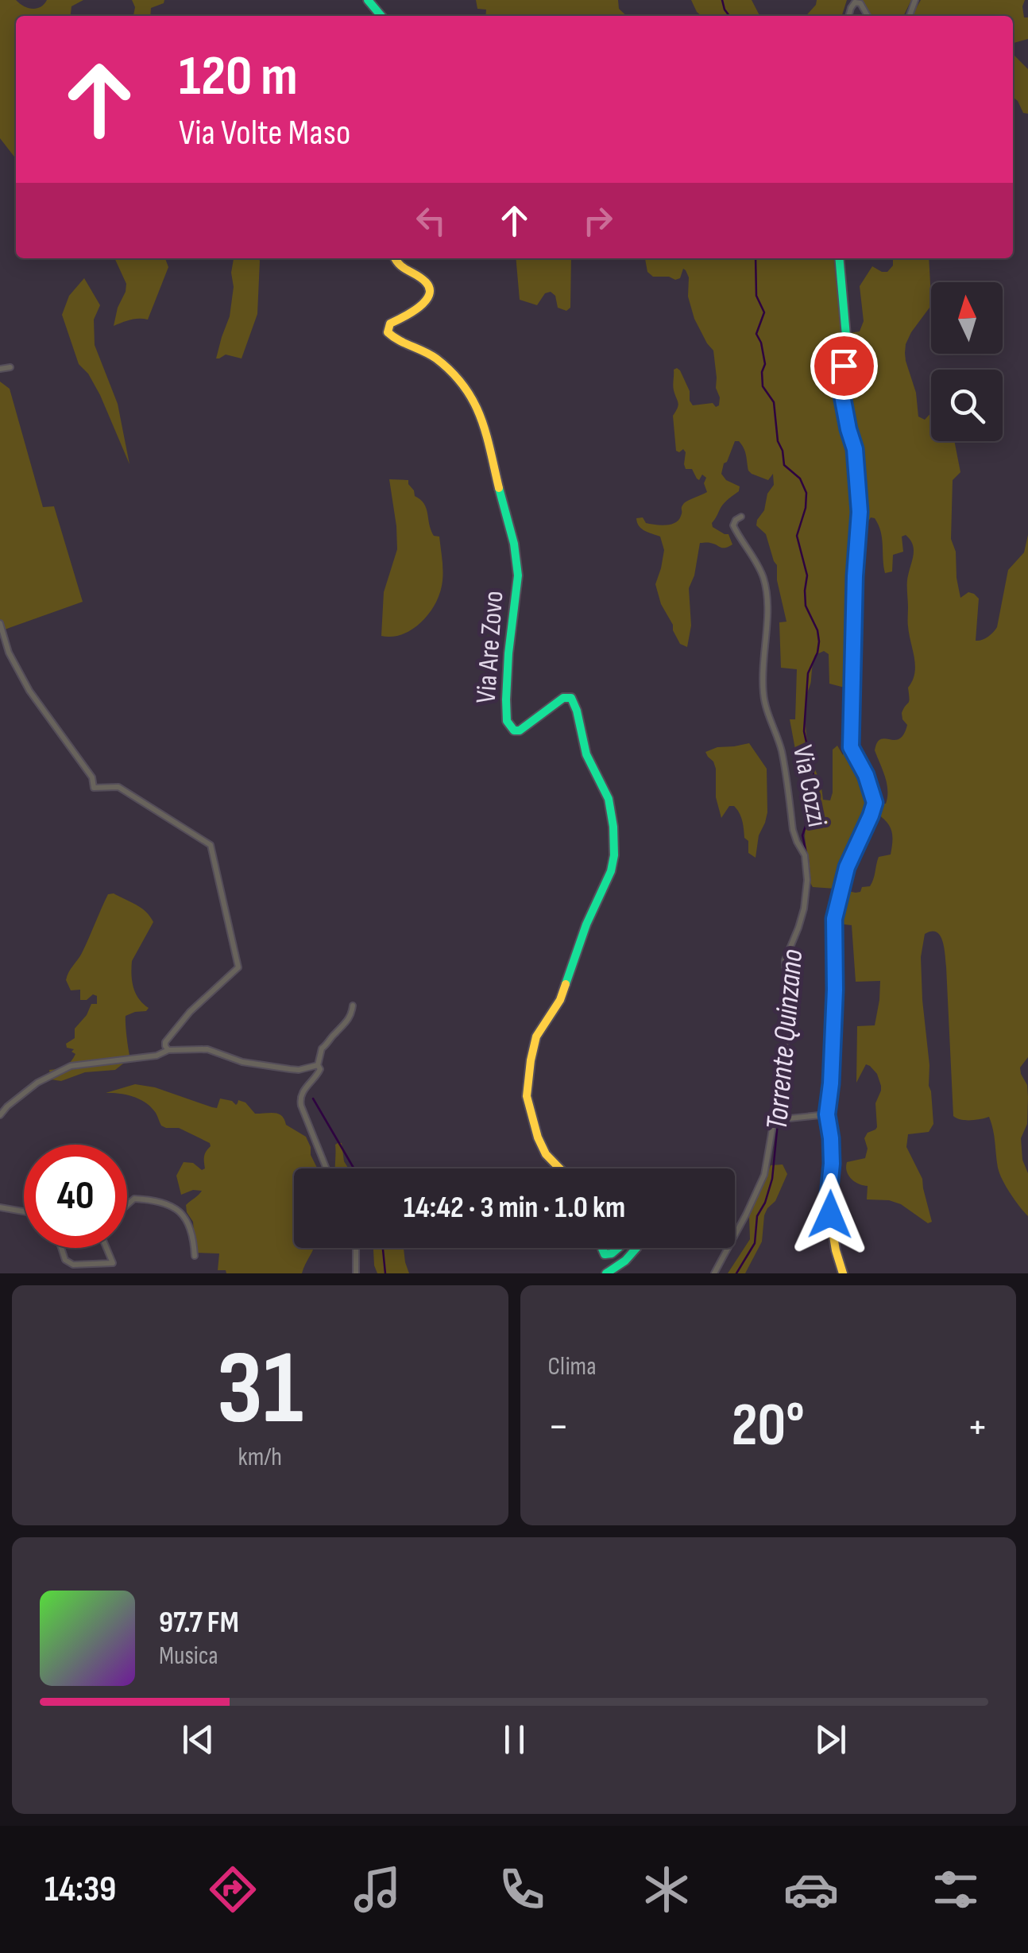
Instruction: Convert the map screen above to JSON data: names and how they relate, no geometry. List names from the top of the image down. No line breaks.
{"streets":{"street":["Via Are Zovo","Via Cozzi"]},"water":["Torrente Quinzano"],"north":"top","page":{"turn":["120 m","Via Volte Maso"],"limit":"40","trip":"14:42 · 3 min · 1.0 km","tile":[["31","km/h"],"Clima"],"heat":["−","20°","+"],"song":["97.7 FM","Musica"],"tabs":"14:39"}}
